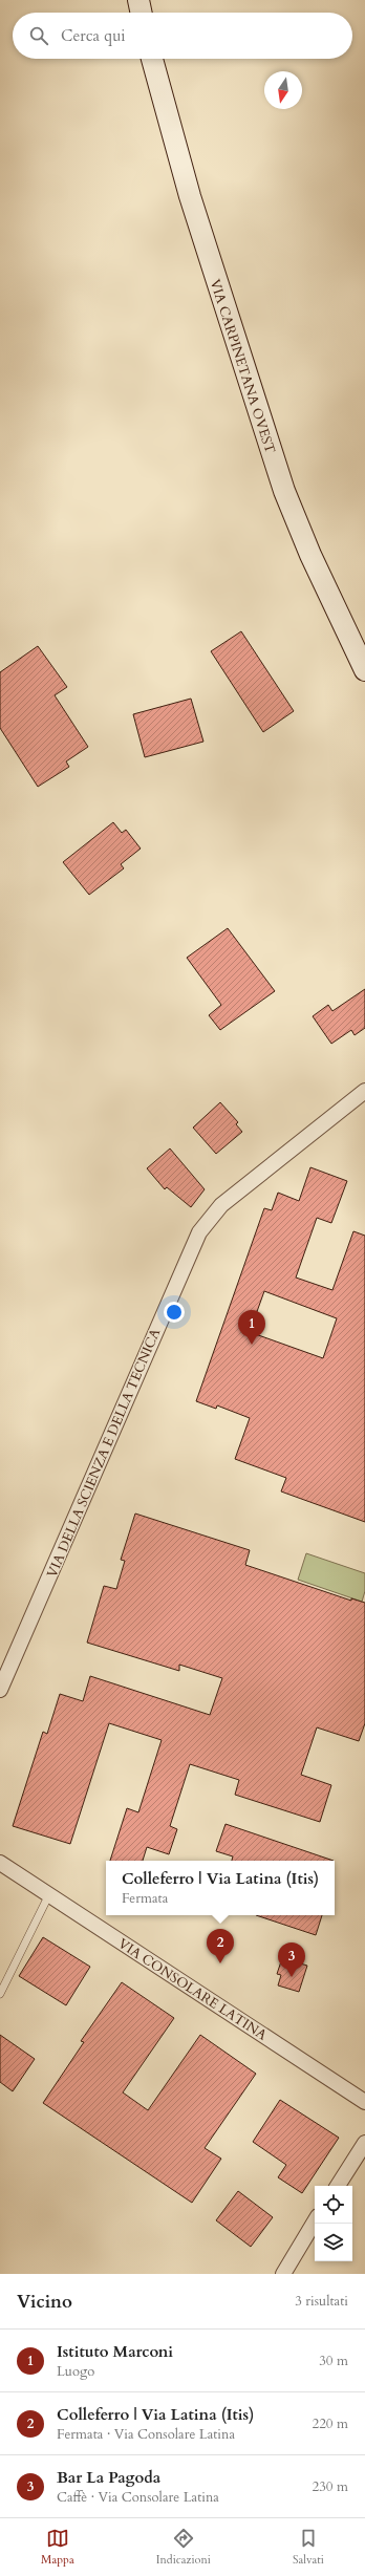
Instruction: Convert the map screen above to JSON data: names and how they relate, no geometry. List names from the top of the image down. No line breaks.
{"streets":{"main road":["VIA CARPINETANA OVEST"],"street":["VIA DELLA SCIENZA E DELLA TECNICA","VIA CONSOLARE LATINA"]},"north":"bottom","page":{"search":"Cerca qui","pins":["1","2","3"],"popup":["Colleferro | Via Latina (Itis)","Fermata"],"heading":["Vicino","3 risultati"],"list":[{"mark":"1","name":"Istituto Marconi","note":"Luogo","value":"30 m"},{"mark":"2","name":"Colleferro | Via Latina (Itis)","note":"Fermata · Via Consolare Latina","value":"220 m"},{"mark":"3","name":"Bar La Pagoda","note":"Caffè · Via Consolare Latina","value":"230 m"}],"nav":["Mappa","Indicazioni","Salvati"]}}
